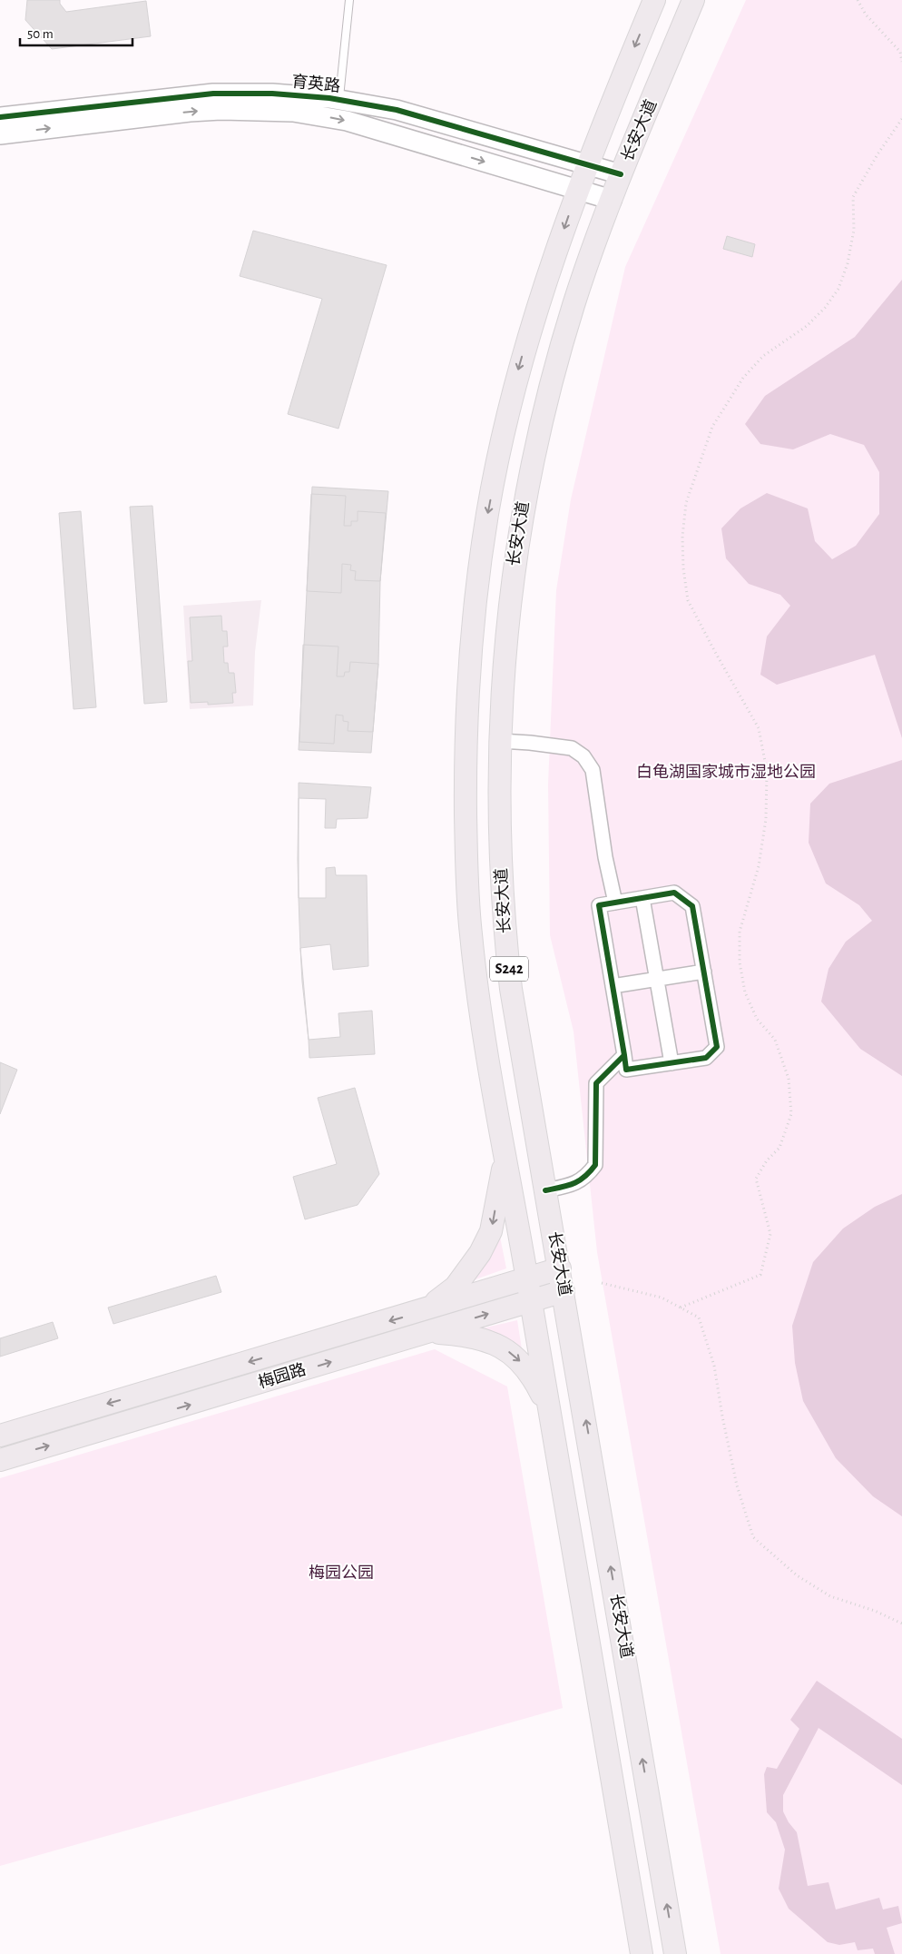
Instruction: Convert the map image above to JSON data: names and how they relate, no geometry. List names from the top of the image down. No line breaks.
{"streets":{"main road":["长安大道","S242","梅园路"],"street":["育英路"]},"crossings":[["育英路","长安大道"],["长安大道","梅园路"]],"parks":["白龟湖国家城市湿地公园","梅园公园"],"scale_bar":"50 m"}
